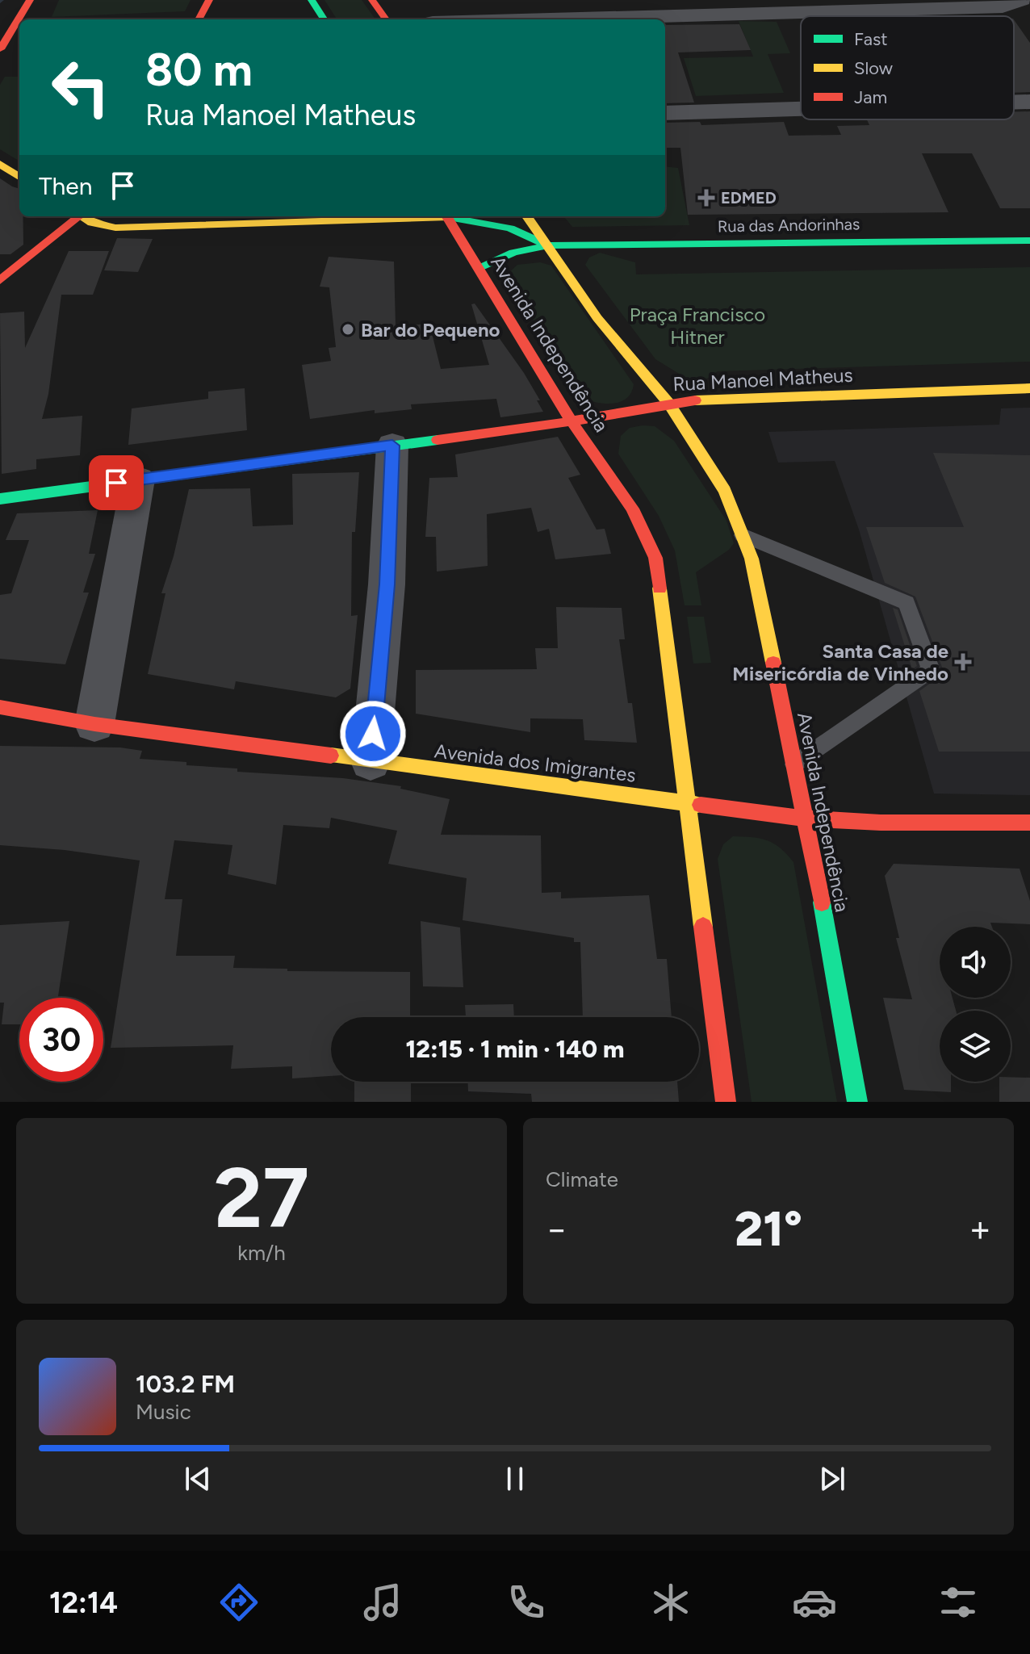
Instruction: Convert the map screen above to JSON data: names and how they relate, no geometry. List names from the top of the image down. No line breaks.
{"streets":{"main road":["Rua das Andorinhas","Avenida Independência","Rua Manoel Matheus","Avenida dos Imigrantes"]},"crossings":[["Rua das Andorinhas","Avenida Independência"],["Avenida Independência","Rua Manoel Matheus"],["Avenida Independência","Avenida dos Imigrantes"]],"parks":["Praça Francisco Hitner"],"places":{"health":["EDMED","Santa Casa de Misericórdia de Vinhedo"],"other":["Bar do Pequeno"]},"legend":["Fast","Slow","Jam"],"page":{"turn":["80 m","Rua Manoel Matheus"],"then":"Then","limit":"30","trip":"12:15 · 1 min · 140 m","tile":[["27","km/h"],"Climate"],"heat":["−","21°","+"],"song":["103.2 FM","Music"],"tabs":"12:14"}}
